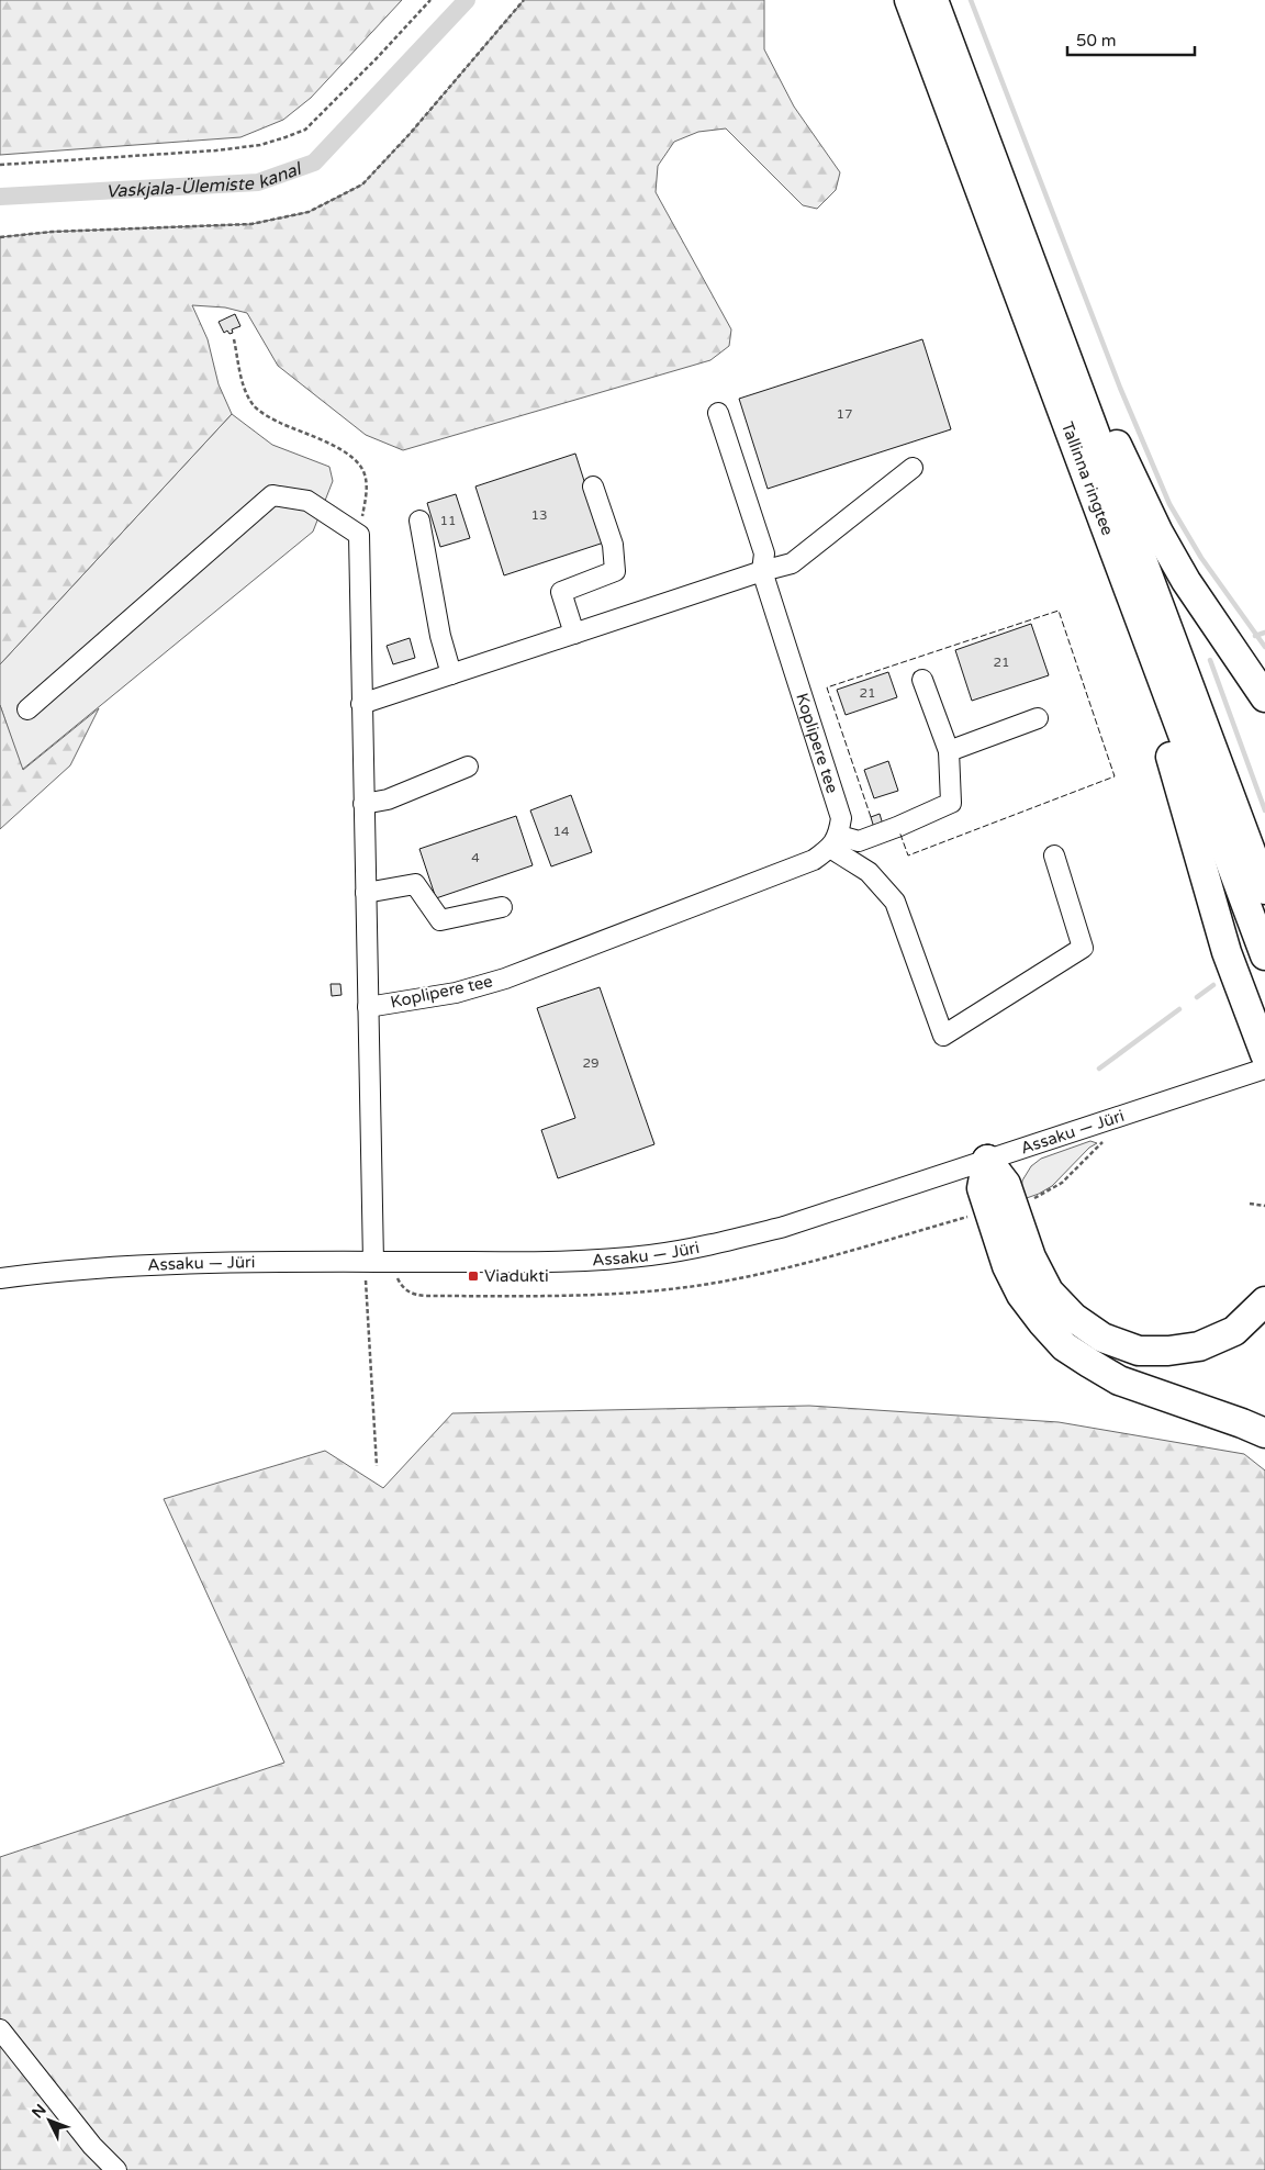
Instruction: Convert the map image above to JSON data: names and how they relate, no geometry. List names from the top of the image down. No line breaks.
{"streets":{"highway":["Tallinna ringtee"],"street":["Koplipere tee","Assaku — Jüri"]},"crossings":[["Koplipere tee","Assaku — Jüri"]],"water":["Vaskjala-Ülemiste kanal"],"places":{"transit":["Viadukti"]},"house_numbers":["17","13","11","21","21","14","4","29"],"scale_bar":"50 m","north":"top left"}
